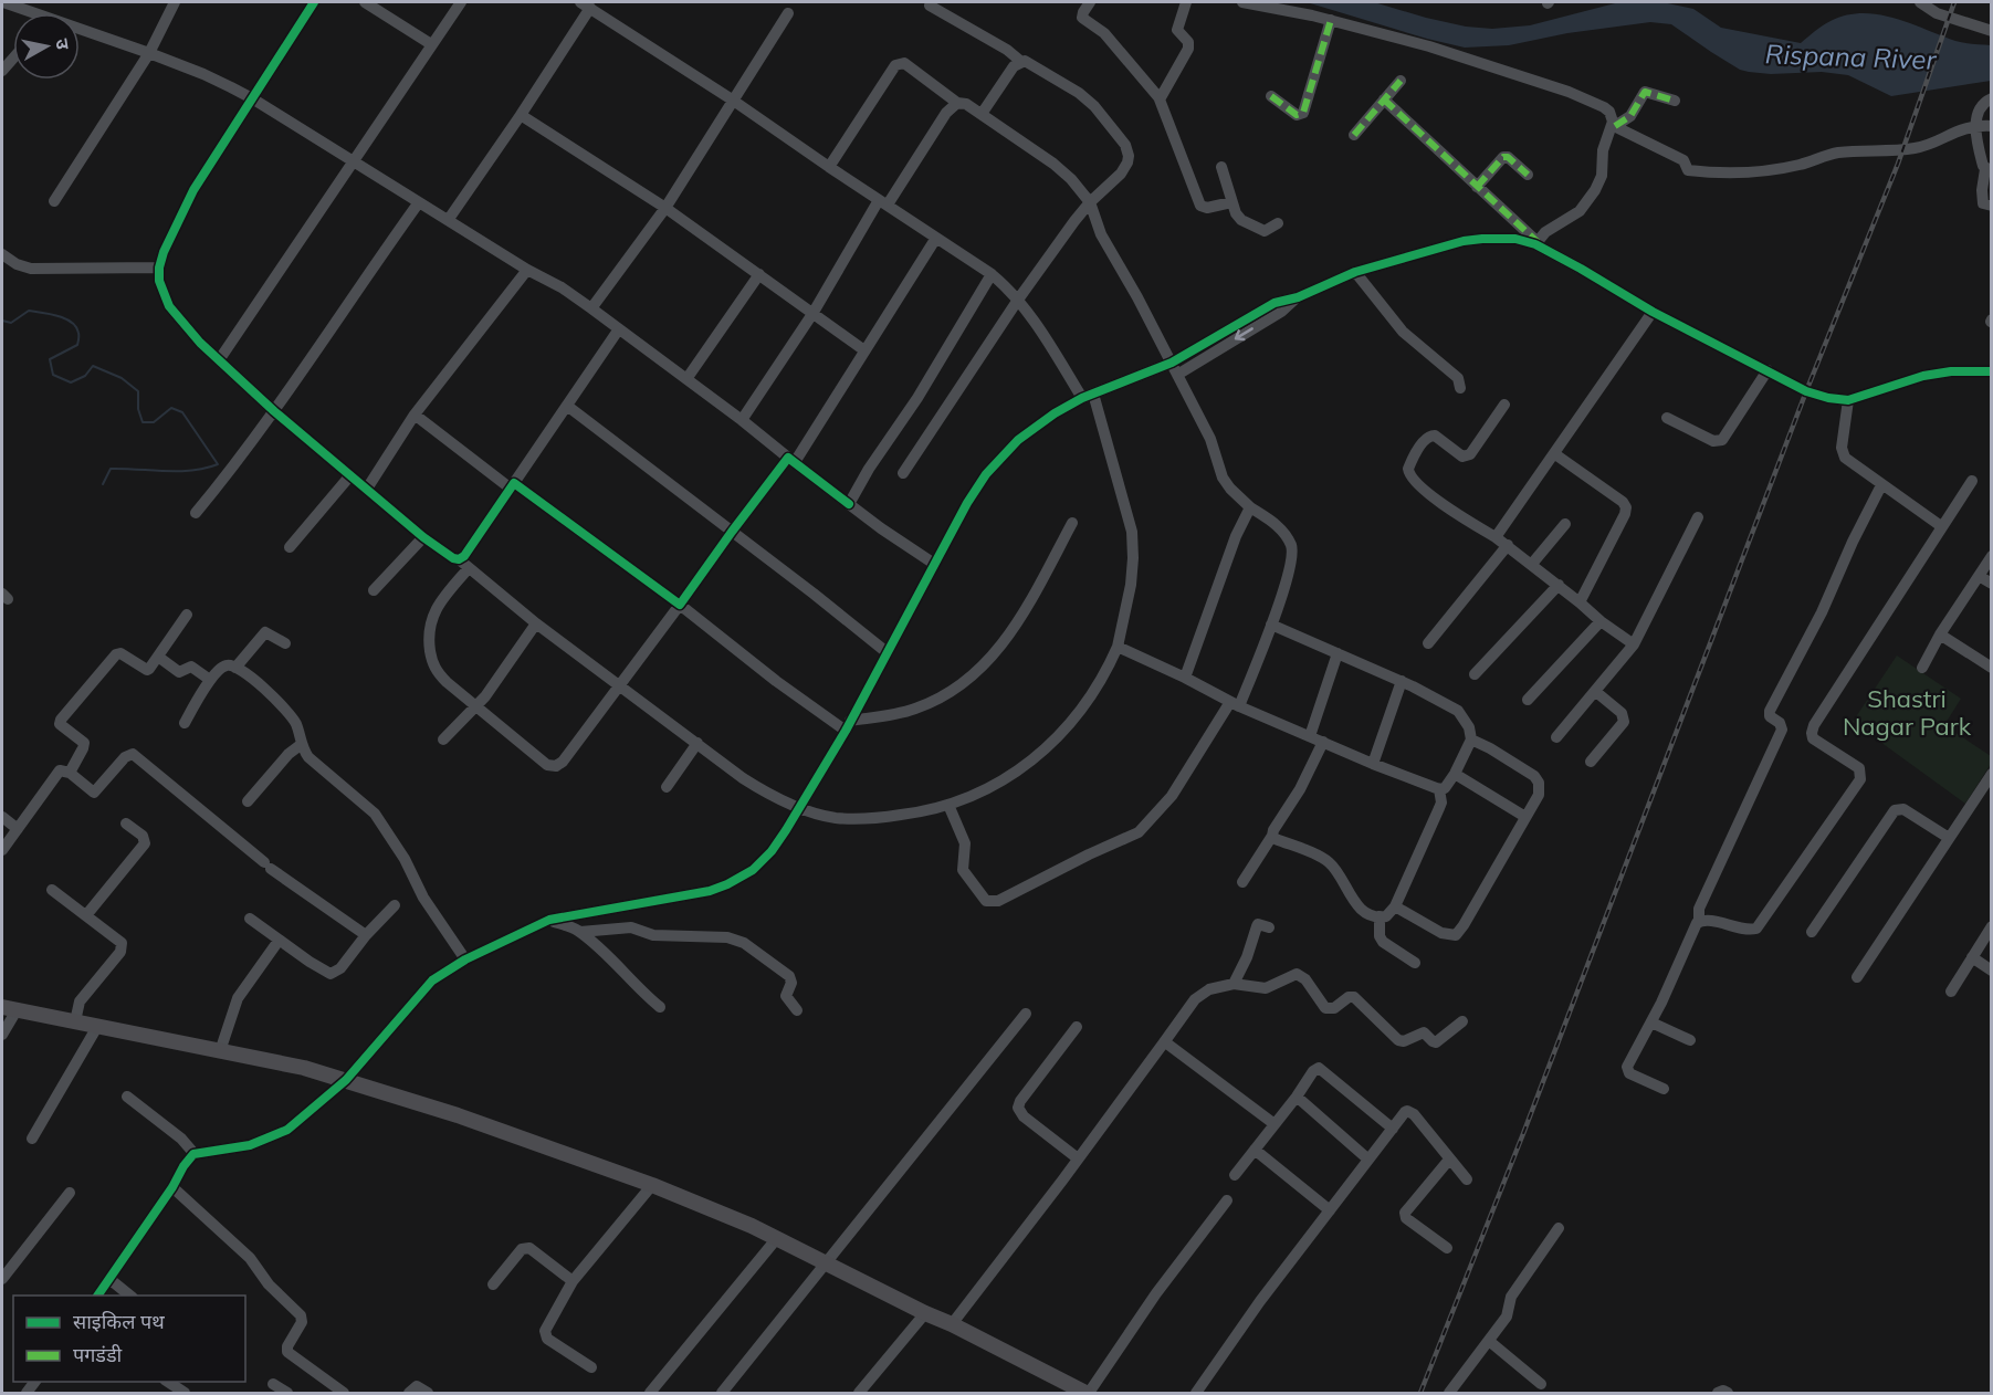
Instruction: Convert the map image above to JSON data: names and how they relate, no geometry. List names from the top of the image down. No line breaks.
{"water":["Rispana River"],"parks":["Shastri Nagar Park"],"legend":["साइकिल पथ","पगडंडी"],"north":"right"}
